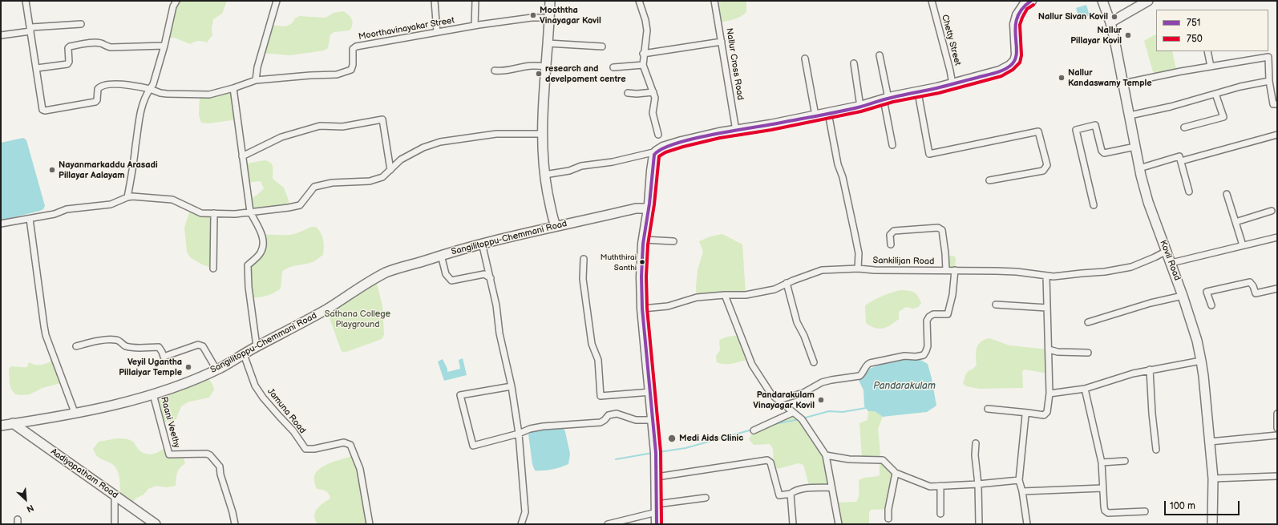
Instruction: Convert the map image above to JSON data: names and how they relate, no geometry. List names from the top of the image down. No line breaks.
{"streets":{"street":["Moorthavinayakar Street","Chetty Street","Nallur Cross Road","Sangilitoppu-Chemmani Road","Kovil Road","Sankilijan Road","Jamuna Road","Raani Veethy","Aadiyapatham Road"]},"crossings":[["Sangilitoppu-Chemmani Road","Jamuna Road"],["Sangilitoppu-Chemmani Road","Raani Veethy"],["Sangilitoppu-Chemmani Road","Aadiyapatham Road"],["Kovil Road","Sankilijan Road"]],"water":["Pandarakulam"],"parks":["Sathana College Playground"],"places":["Mooththa Vinayagar Kovil","Nallur Sivan Kovil","Nallur Pillayar Kovil","research and develpoment centre","Nallur Kandaswamy Temple","Nayanmarkaddu Arasadi Pillayar Aalayam","Muththirai Santhi","Veyil Ugantha Pillaiyar Temple","Pandarakulam Vinayagar Kovil","Medi Aids Clinic"],"lines":["transit line 751","transit line 750"],"legend":["751","750"],"scale_bar":"100 m","north":"bottom right"}
